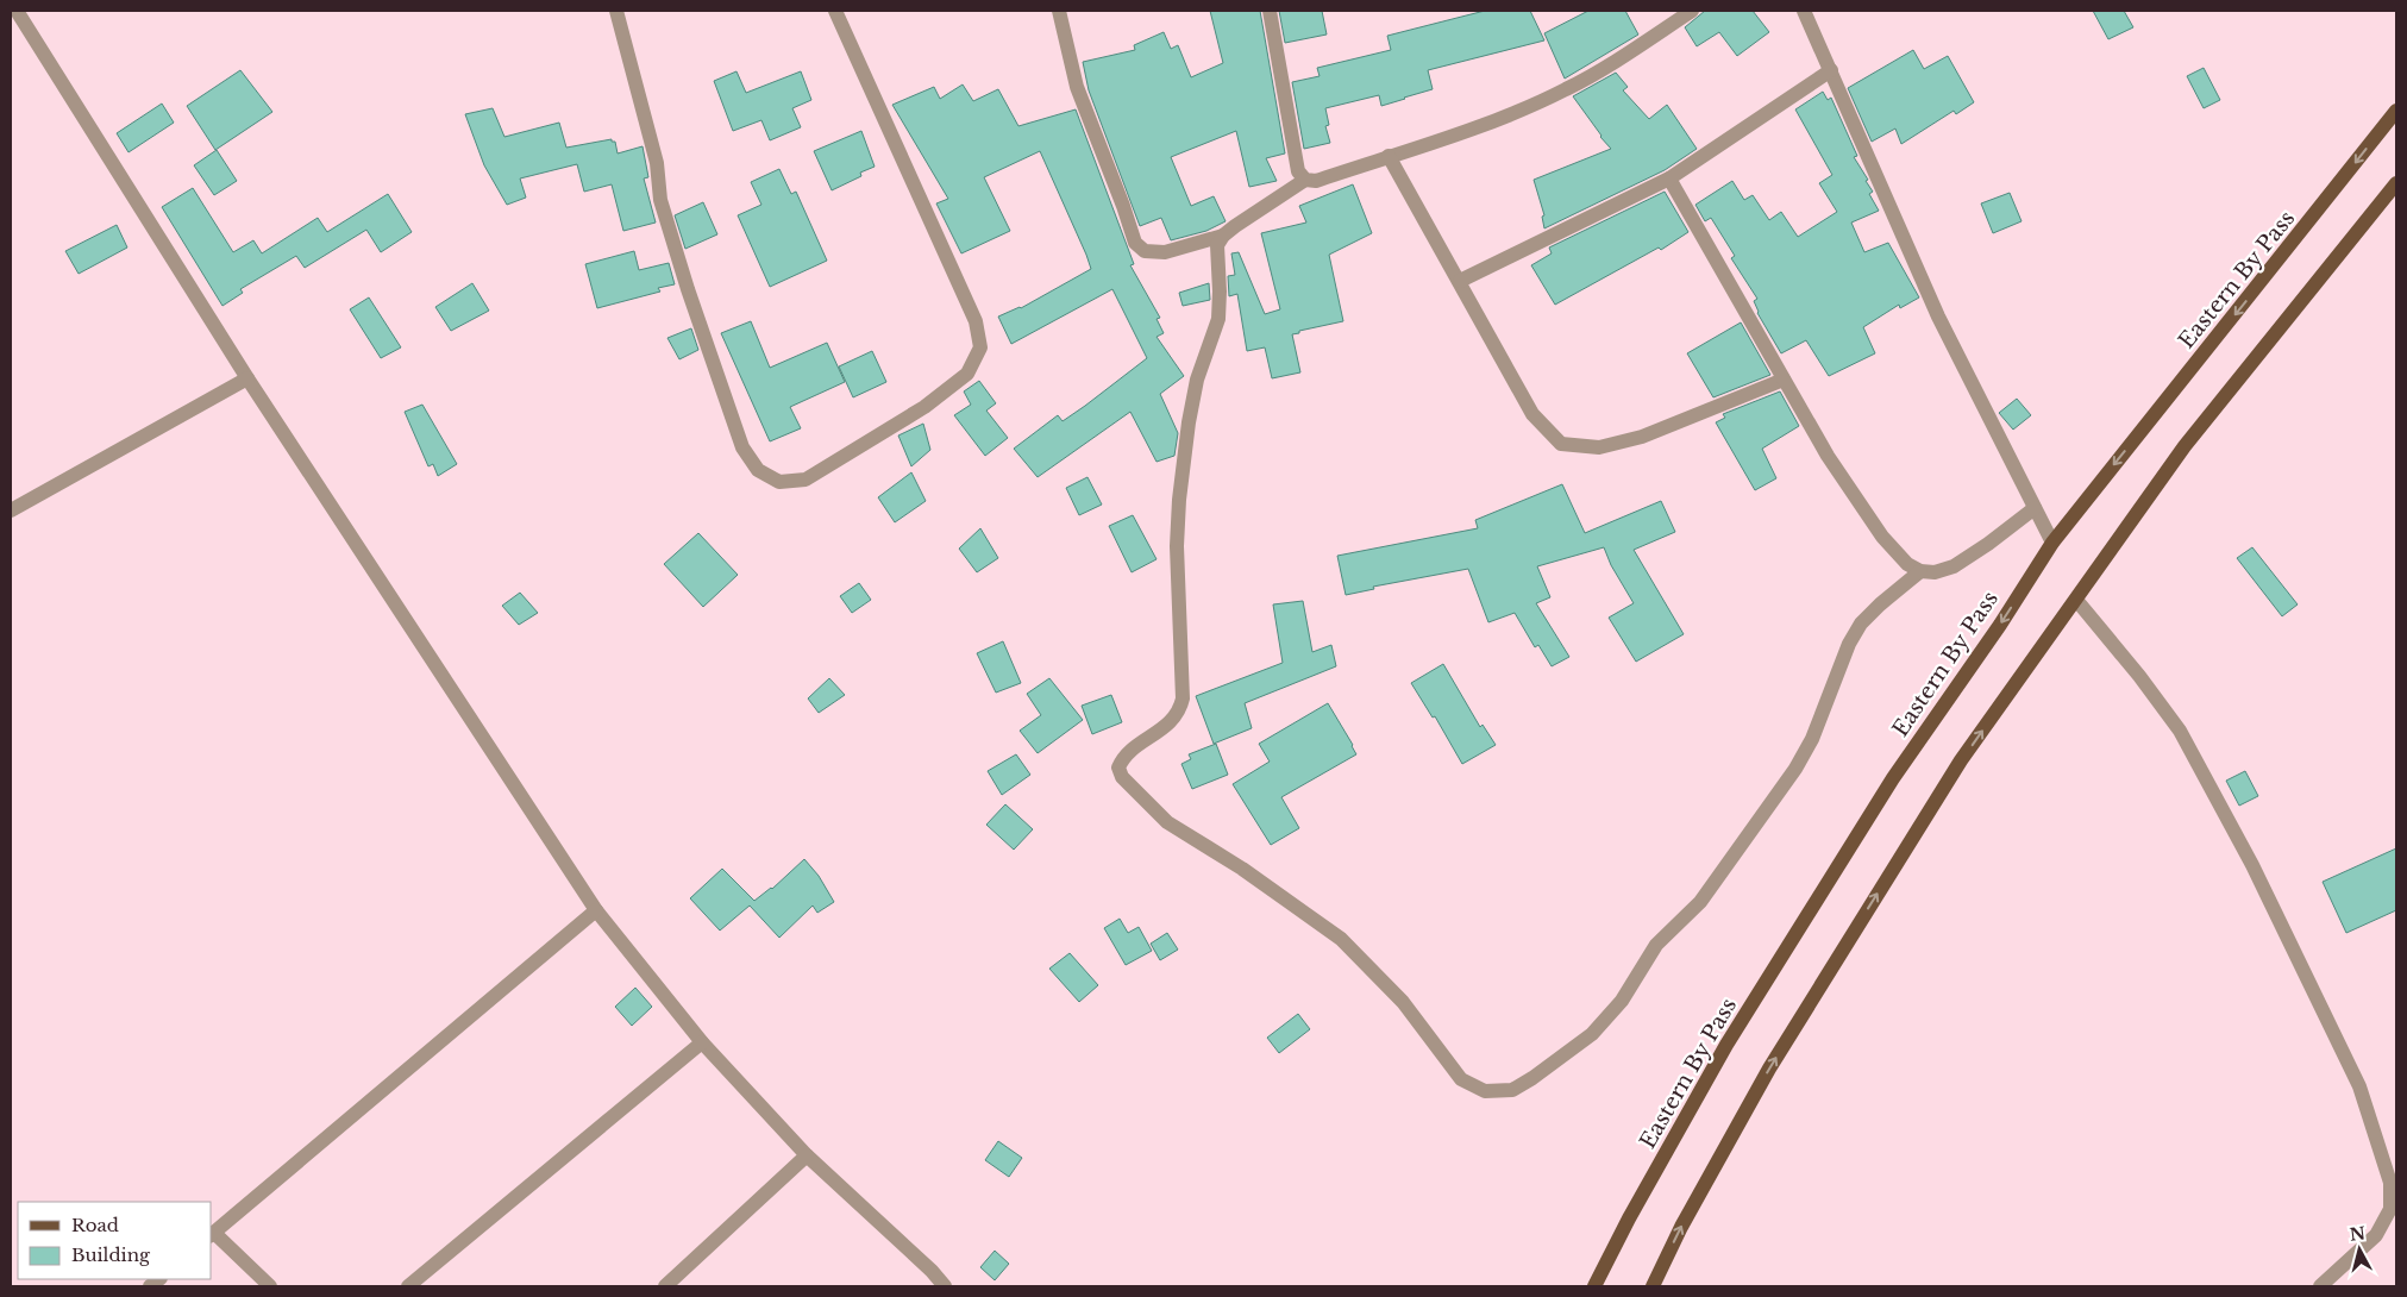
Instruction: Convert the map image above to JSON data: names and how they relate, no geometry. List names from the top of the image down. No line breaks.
{"streets":{"main road":["Eastern By Pass"]},"legend":["Road","Building"],"north":"top"}
